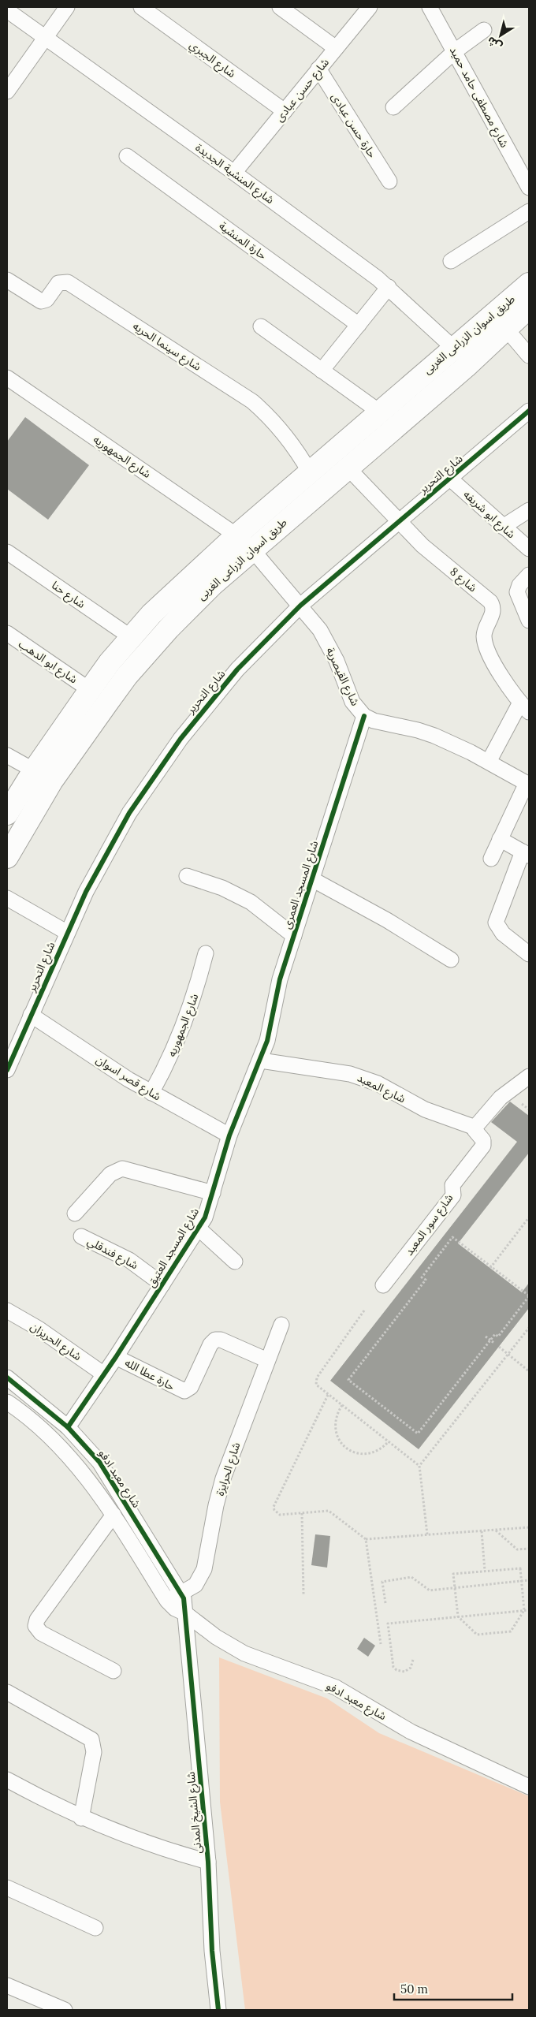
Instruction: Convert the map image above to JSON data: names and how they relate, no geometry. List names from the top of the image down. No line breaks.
{"streets":{"main road":["طريق اسوان الزراعى الغربى"],"street":["شارع الجبري","شارع حسن عبادى","شارع مصطفى حامد حميد","حارة حسن عبادى","شارع المنشية الجديدة","حارة المنشية","شارع سينما الحريه","شارع الجمهوريه","شارع التحرير","شارع ابو شريفه","شارع 8","شارع حنا","شارع ابو الدهب","شارع القيصرية","شارع المسجد العمرى","شارع قصر اسوان","شارع المعبد","شارع سور المعبد","شارع المسجد العتيق","شارع فندقلي","شارع الحريزان","حارة عطا الله","شارع الحرايزة","شارع معبد ادفو","شارع الشيخ المدنى"]},"crossings":[["شارع الجبري","شارع حسن عبادى"],["شارع حسن عبادى","حارة حسن عبادى"],["شارع حسن عبادى","شارع المنشية الجديدة"],["شارع المنشية الجديدة","طريق اسوان الزراعى الغربى"],["طريق اسوان الزراعى الغربى","شارع سينما الحريه"],["طريق اسوان الزراعى الغربى","شارع الجمهوريه"],["طريق اسوان الزراعى الغربى","شارع 8"],["طريق اسوان الزراعى الغربى","شارع حنا"],["طريق اسوان الزراعى الغربى","شارع ابو الدهب"],["طريق اسوان الزراعى الغربى","شارع القيصرية"],["شارع الجمهوريه","شارع القيصرية"],["شارع الجمهوريه","شارع قصر اسوان"],["شارع التحرير","شارع ابو شريفه"],["شارع التحرير","شارع 8"],["شارع التحرير","شارع القيصرية"],["شارع التحرير","شارع قصر اسوان"],["شارع القيصرية","شارع المسجد العمرى"],["شارع المسجد العمرى","شارع المعبد"],["شارع المسجد العمرى","شارع المسجد العتيق"],["شارع قصر اسوان","شارع المسجد العتيق"],["شارع المعبد","شارع سور المعبد"],["شارع المعبد","شارع المسجد العتيق"],["شارع المسجد العتيق","شارع فندقلي"],["شارع المسجد العتيق","شارع الحريزان"],["شارع المسجد العتيق","حارة عطا الله"],["شارع المسجد العتيق","شارع معبد ادفو"],["حارة عطا الله","شارع الحرايزة"],["شارع الحرايزة","شارع معبد ادفو"],["شارع معبد ادفو","شارع الشيخ المدنى"]],"scale_bar":"50 m","north":"bottom left"}
